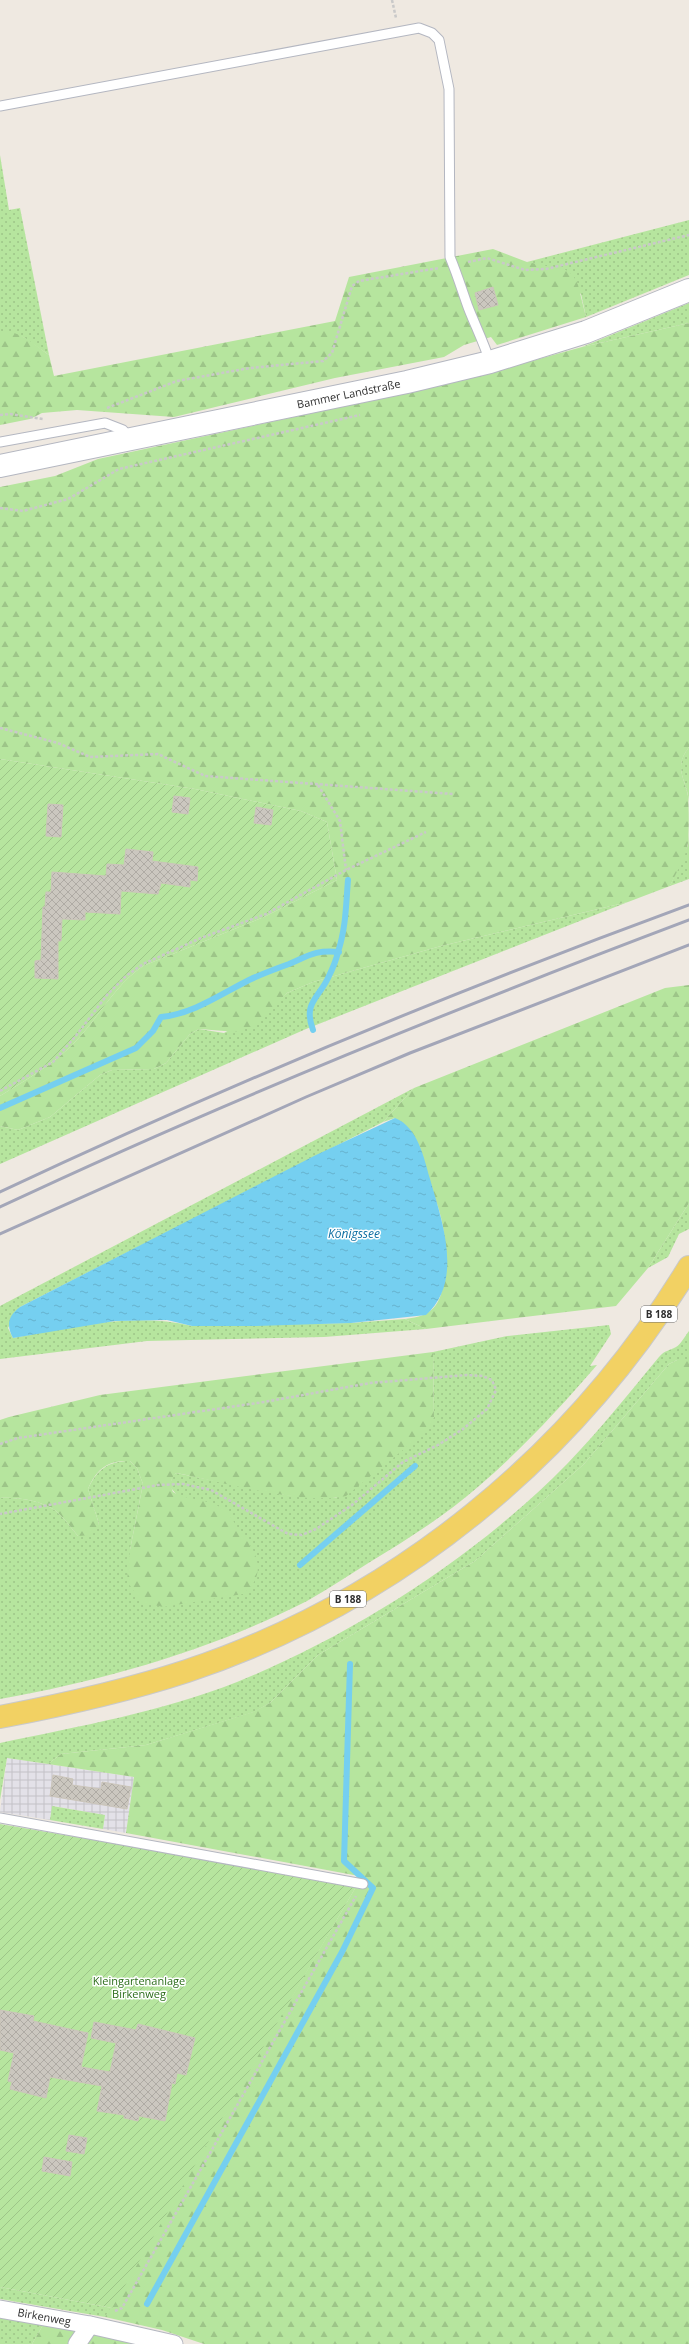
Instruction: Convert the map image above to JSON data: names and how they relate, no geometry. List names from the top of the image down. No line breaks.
{"streets":{"main road":["Bammer Landstraße","B 188"],"street":["Birkenweg"]},"water":["Königssee"],"parks":["Kleingartenanlage Birkenweg"]}
